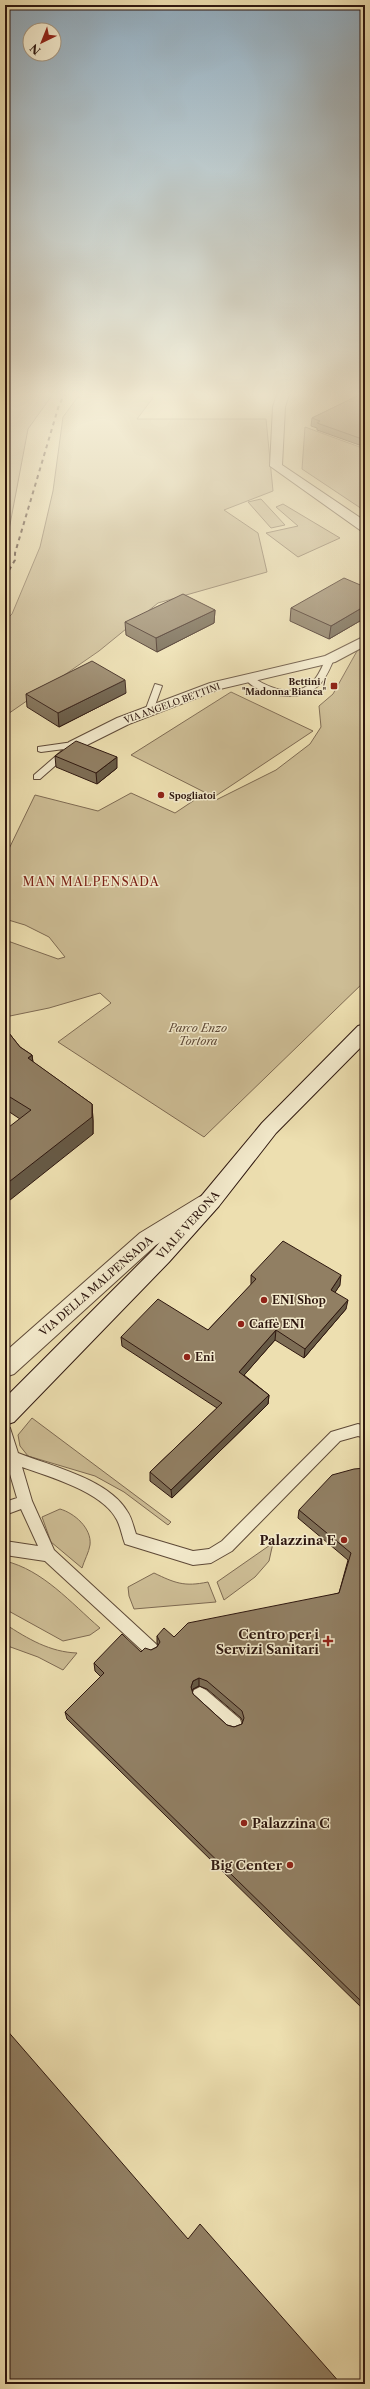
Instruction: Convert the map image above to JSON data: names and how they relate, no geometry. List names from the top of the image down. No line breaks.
{"streets":{"street":["VIA ANGELO BETTINI","VIALE VERONA","VIA DELLA MALPENSADA"]},"crossings":[["VIALE VERONA","VIA DELLA MALPENSADA"]],"districts":["MAN MALPENSADA"],"parks":["Parco Enzo Tortora"],"places":{"transit":["Bettini / \"Madonna Bianca\""],"other":["Spogliatoi","ENI Shop","Caffè ENI","Eni","Palazzina E","Palazzina C","Big Center"],"health":["Centro per i Servizi Sanitari"]},"north":"bottom left"}
